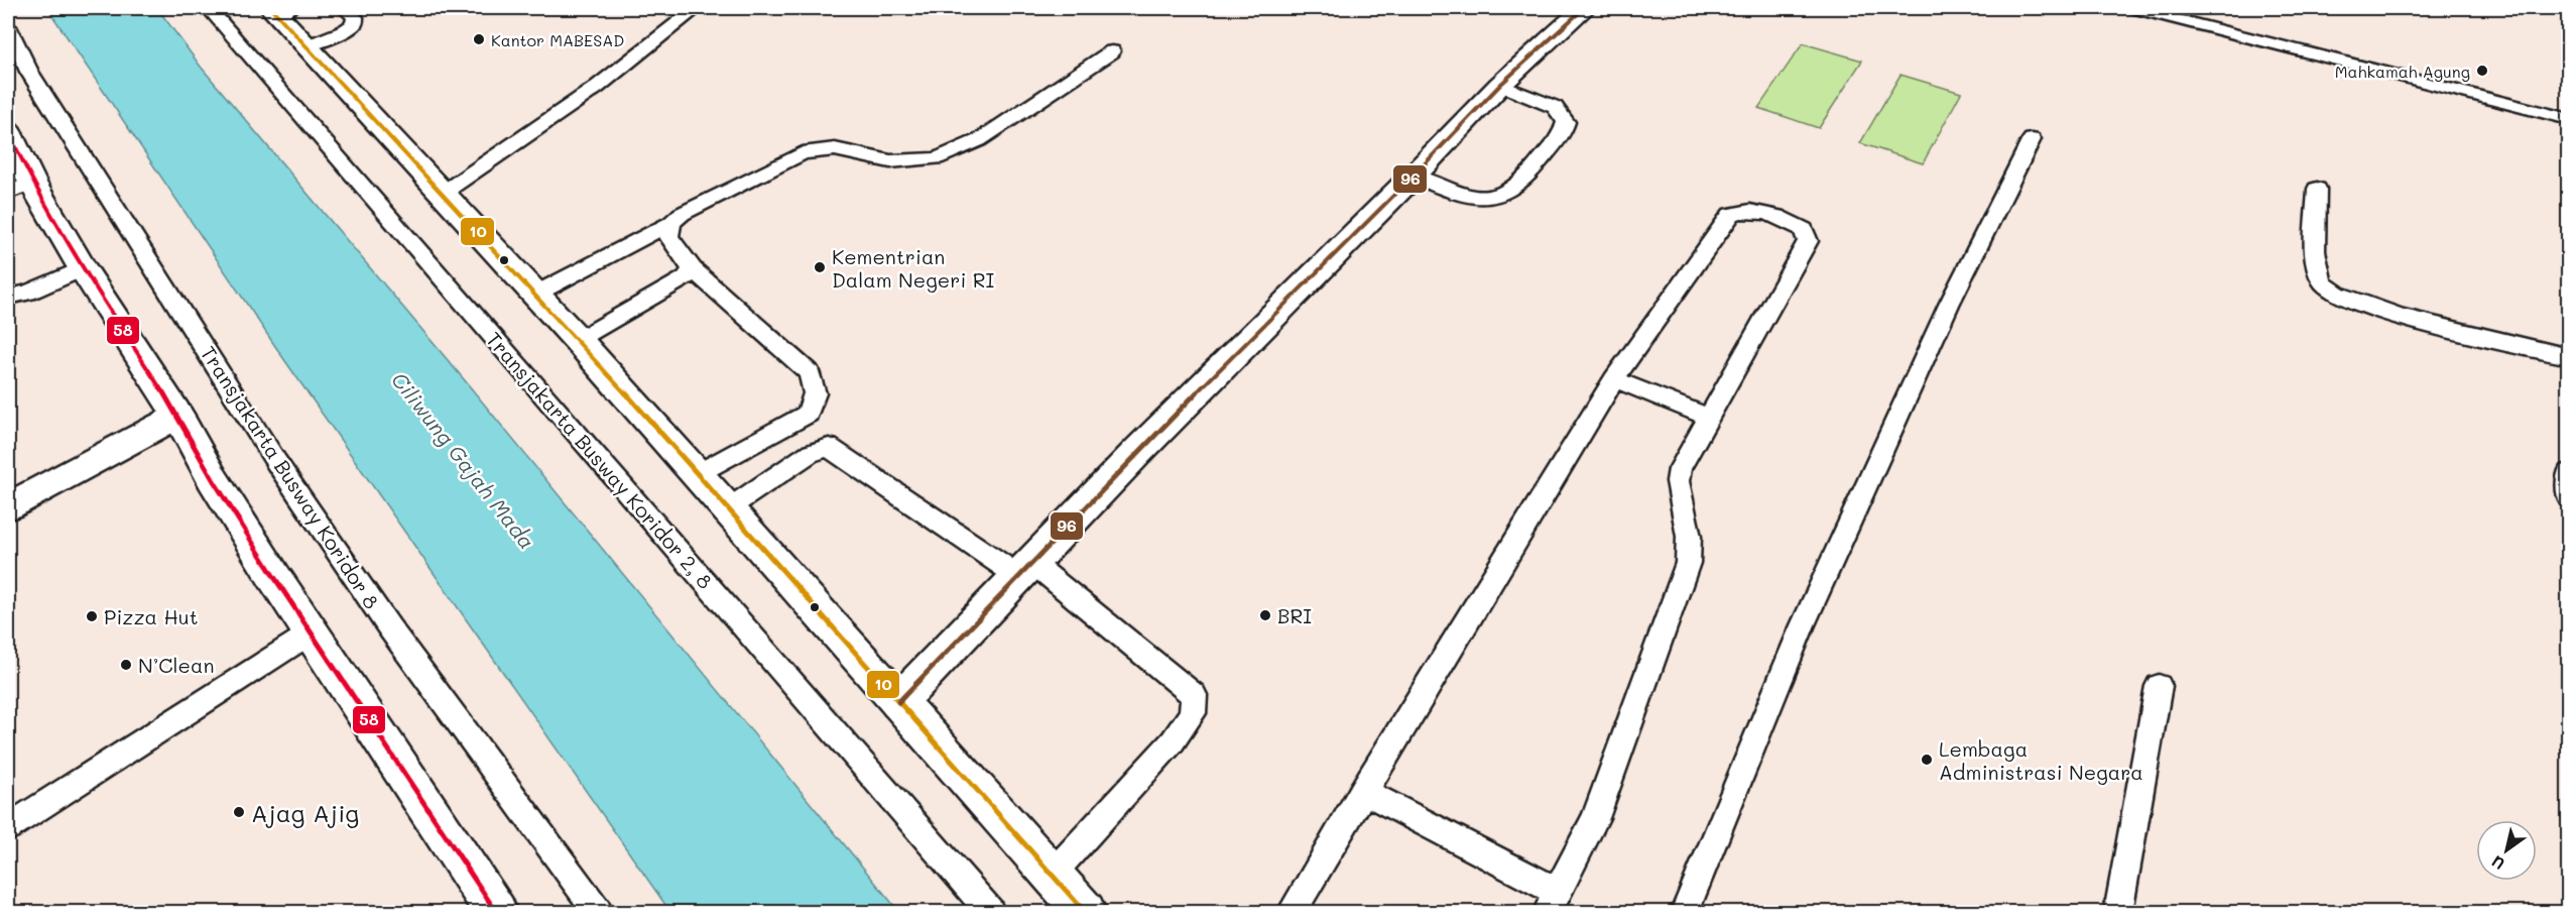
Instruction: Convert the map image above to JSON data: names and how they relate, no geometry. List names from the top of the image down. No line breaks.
{"streets":{"lane":["Transjakarta Busway Koridor 2, 8","Transjakarta Busway Koridor 8"]},"water":["Ciliwung Gajah Mada"],"places":["Kantor MABESAD","Mahkamah Agung","Kementrian Dalam Negeri RI","BRI","Pizza Hut","N’Clean","Lembaga Administrasi Negara","Ajag Ajig"],"lines":["transit line 10","transit line 96","transit line 58"],"north":"bottom left"}
